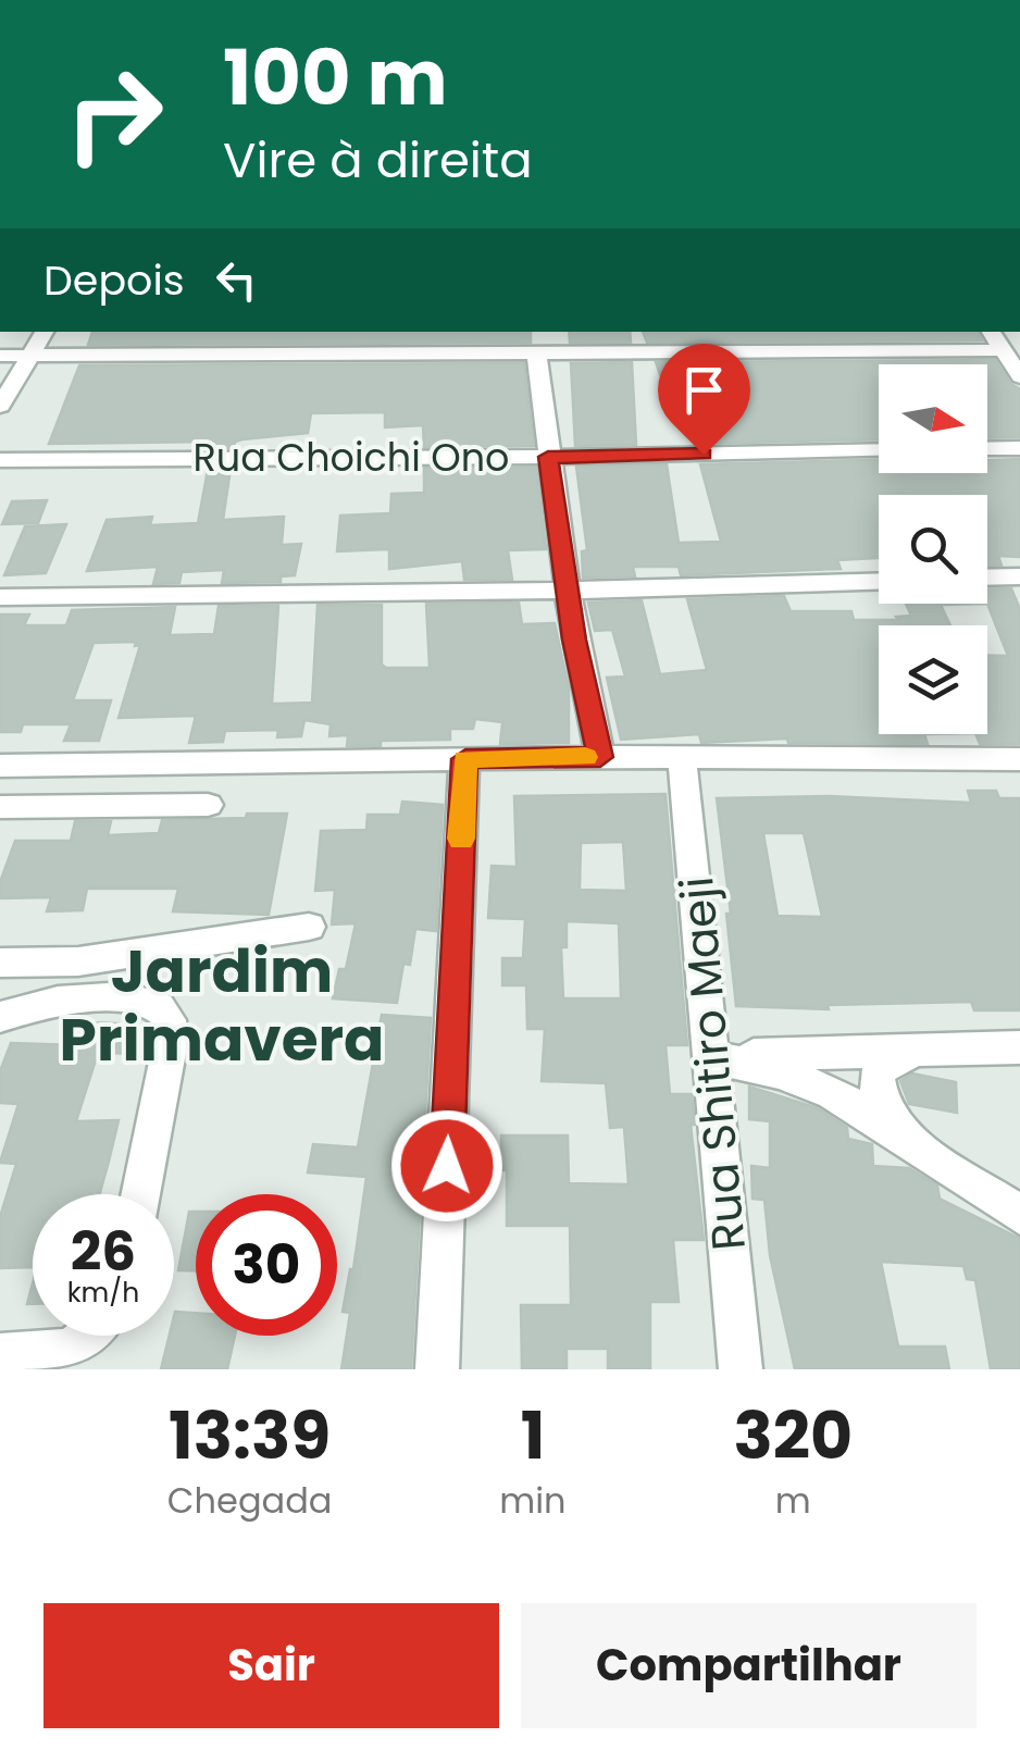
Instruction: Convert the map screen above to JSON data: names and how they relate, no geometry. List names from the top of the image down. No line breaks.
{"streets":{"street":["Rua Choichi Ono","Rua Shitiro Maeji"]},"districts":["Jardim Primavera"],"north":"right","page":{"turn":["100 m","Vire à direita"],"then":"Depois","speed":"26 km/h","limit":"30","eta":["13:39","Chegada","1","min","320","m"],"buttons":["Sair","Compartilhar"]}}
